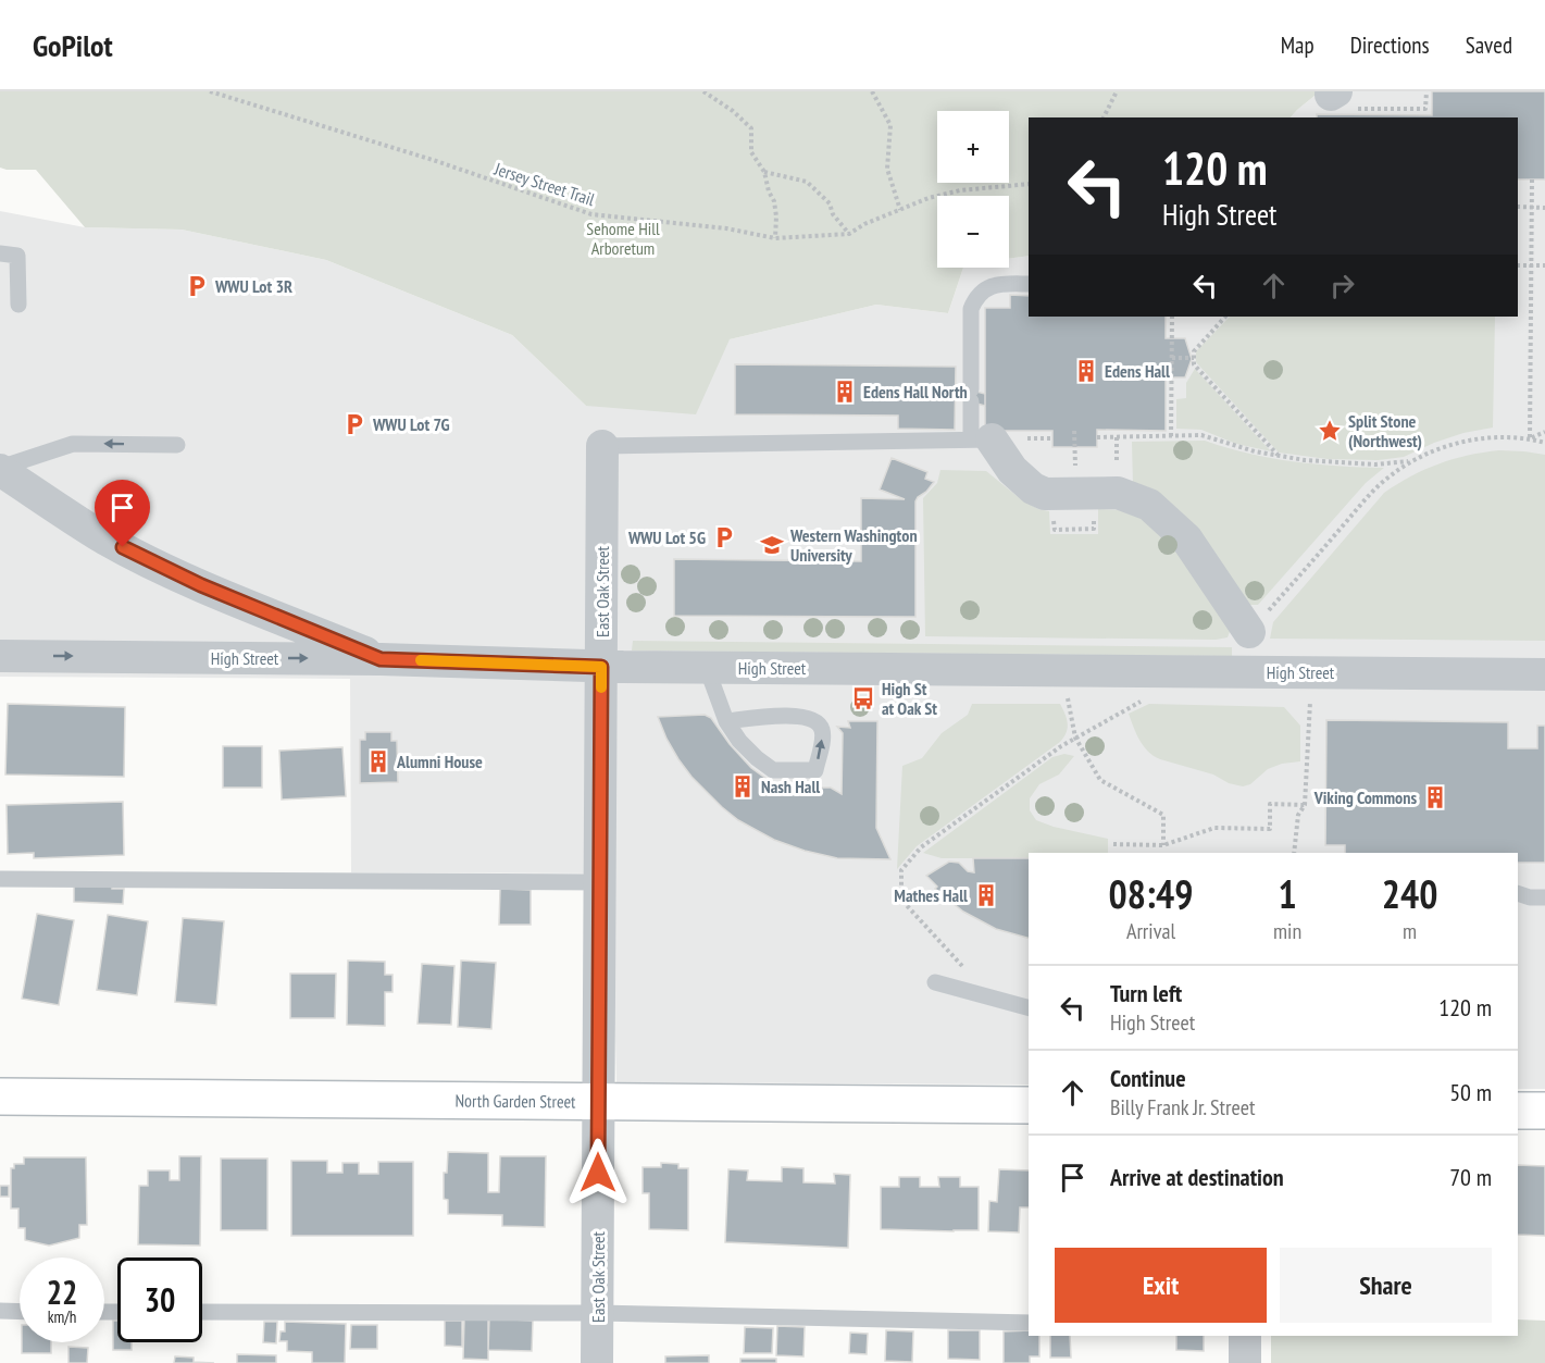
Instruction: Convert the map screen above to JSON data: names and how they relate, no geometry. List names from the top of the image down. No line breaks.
{"streets":{"street":["East Oak Street","High Street","North Garden Street"],"path":["Jersey Street Trail"]},"crossings":[["East Oak Street","High Street"],["East Oak Street","North Garden Street"]],"parks":["Sehome Hill Arboretum"],"places":{"parking":["WWU Lot 3R","WWU Lot 7G","WWU Lot 5G"],"building":["Edens Hall","Edens Hall North","Alumni House","Nash Hall","Viking Commons","Mathes Hall"],"place":["Split Stone (Northwest)"],"school or university":["Western Washington University"],"bus stop":["High St at Oak St"]},"page":{"header":"GoPilot","nav":["Map","Directions","Saved"],"map_buttons":["+","−"],"turn":["120 m","High Street"],"eta":["08:49","Arrival","1","min","240","m"],"list":[{"name":"Turn left","note":"High Street","value":"120 m"},{"name":"Continue","note":"Billy Frank Jr. Street","value":"50 m"},{"name":"Arrive at destination","value":"70 m"}],"buttons":["Exit","Share"],"speed":"22 km/h","limit":"30"}}
